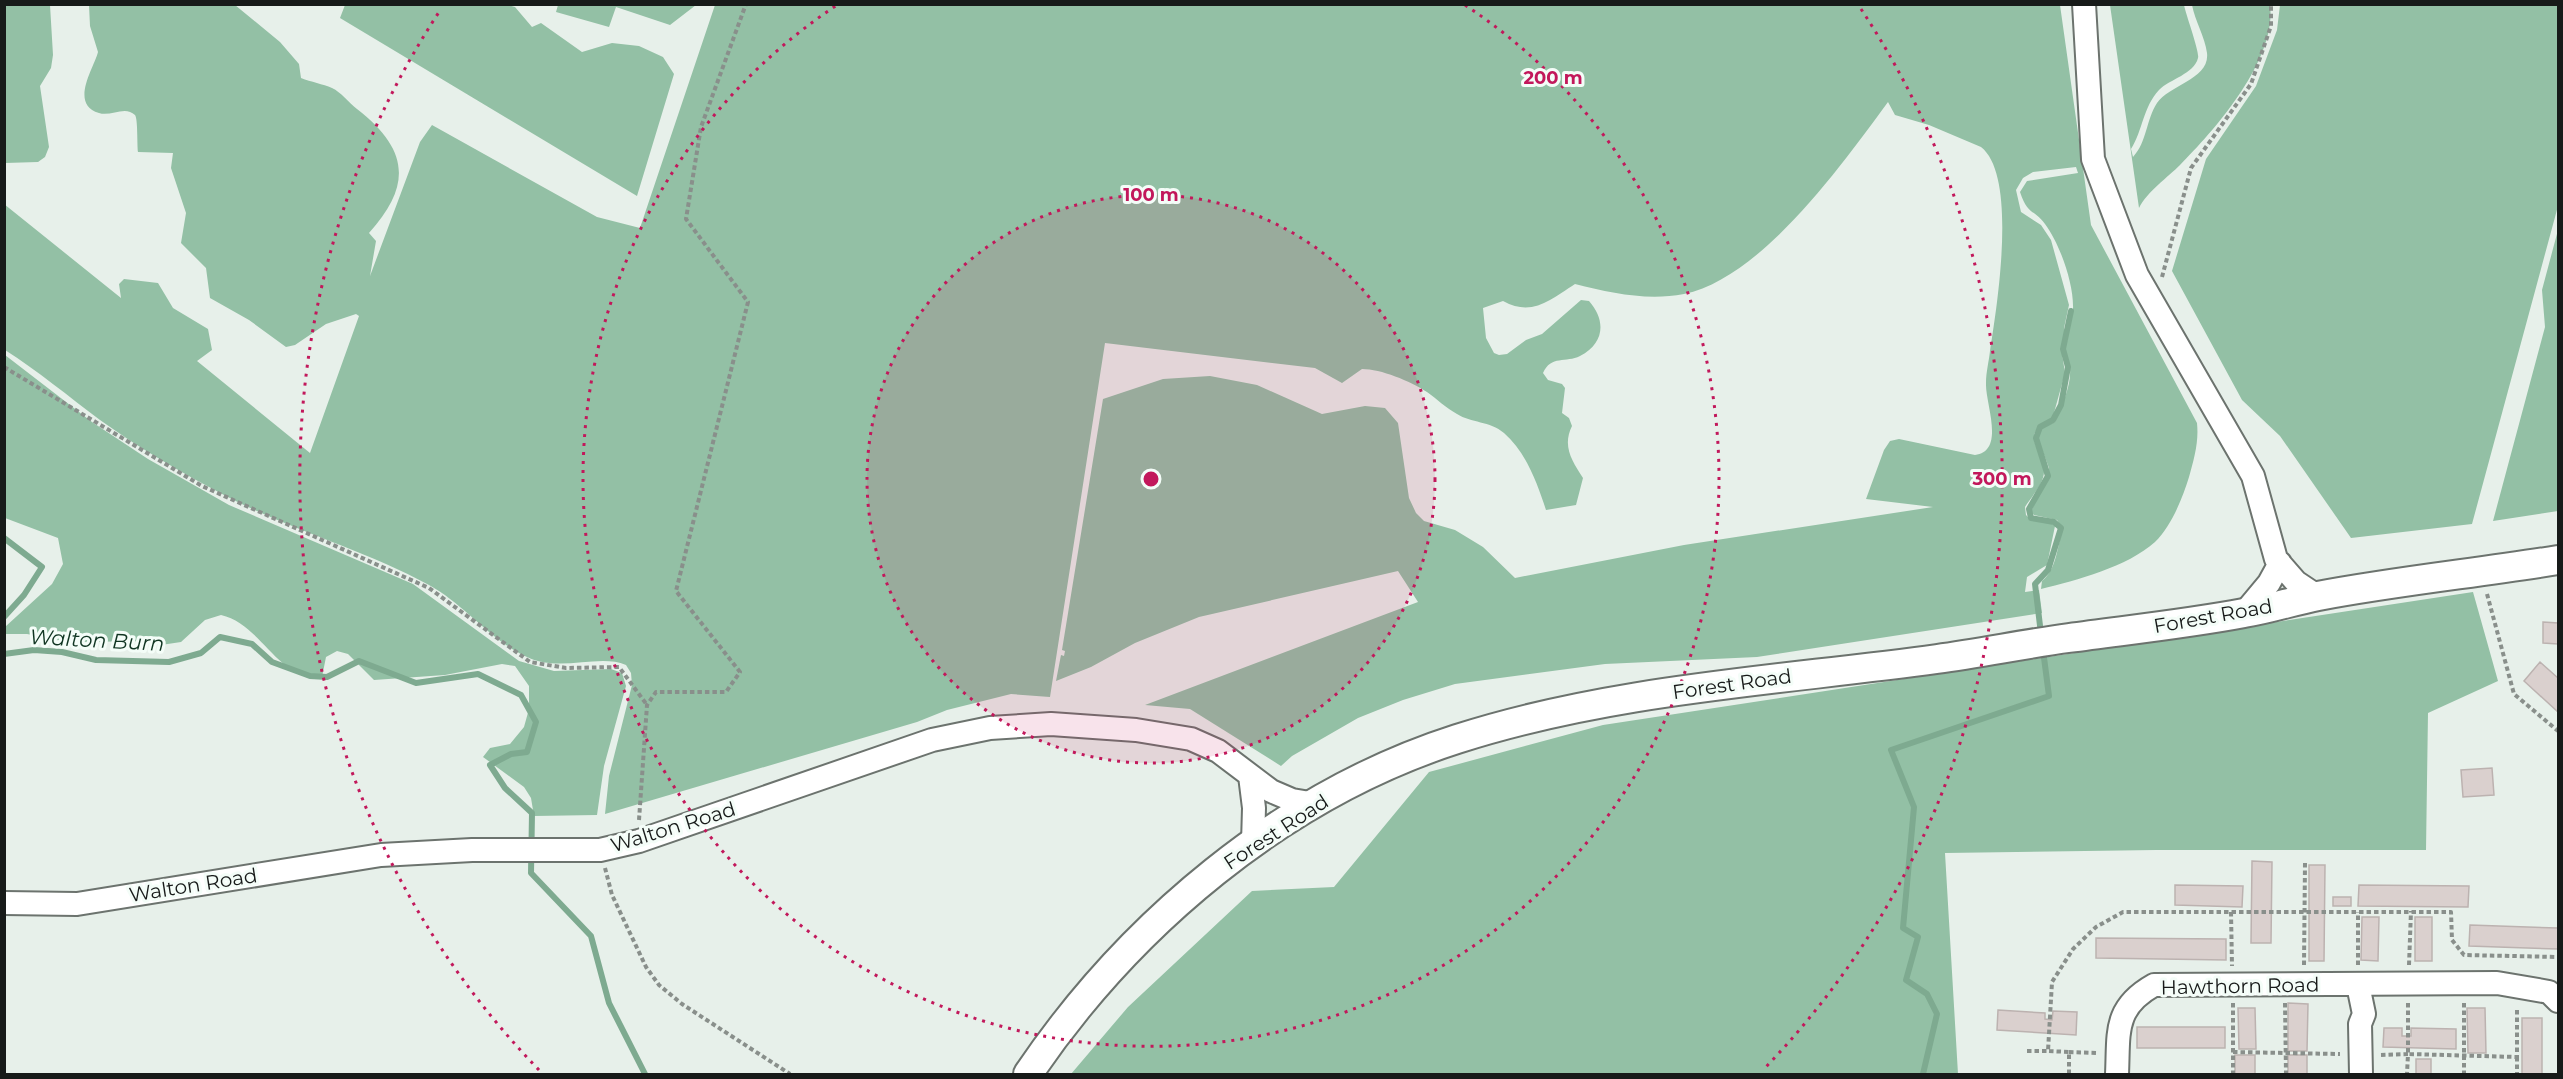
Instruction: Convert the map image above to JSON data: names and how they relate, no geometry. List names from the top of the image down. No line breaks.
{"streets":{"street":["Forest Road","Walton Road","Hawthorn Road"]},"crossings":[["Forest Road","Walton Road"]],"water":["Walton Burn"],"rings":["200 m","100 m","300 m"]}
